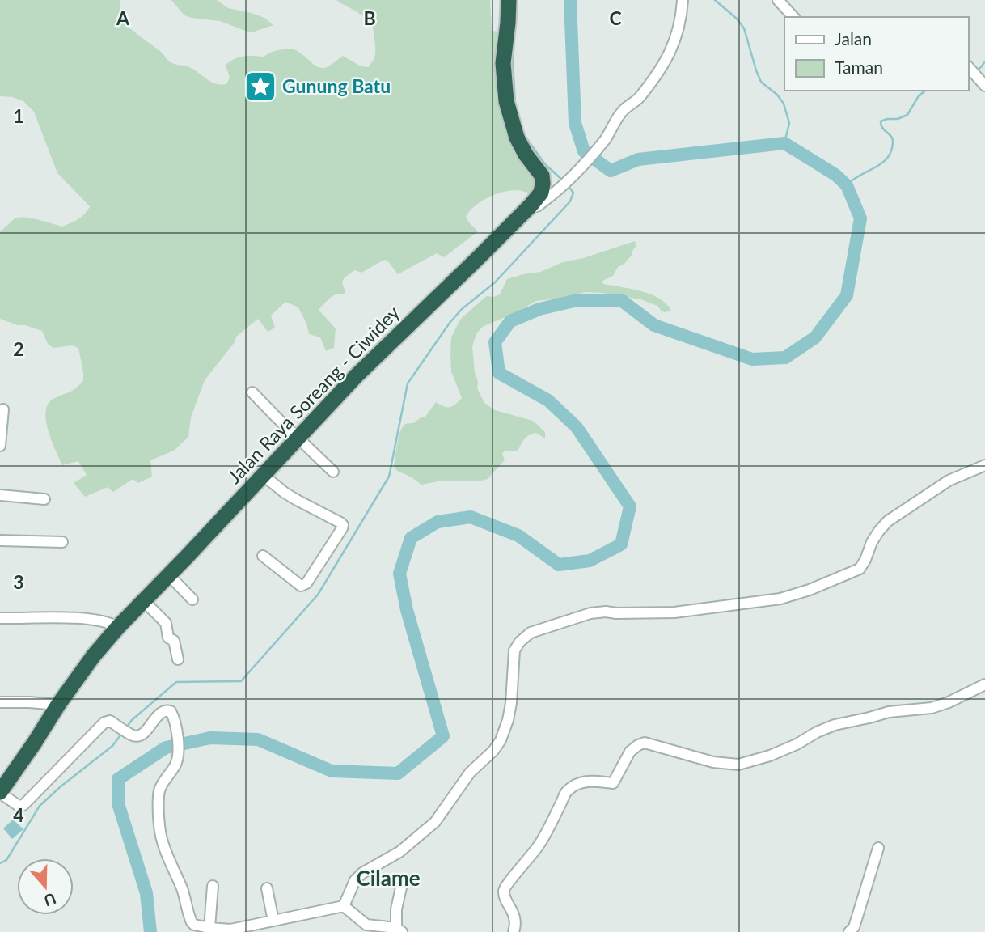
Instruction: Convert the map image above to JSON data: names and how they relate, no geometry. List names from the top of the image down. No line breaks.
{"streets":{"highway":["Jalan Raya Soreang - Ciwidey"]},"districts":["Cilame"],"places":{"place":["Gunung Batu"]},"legend":["Jalan","Taman"],"north":"bottom","grid":{"columns":["A","B","C"],"rows":["1","2","3","4"]}}
